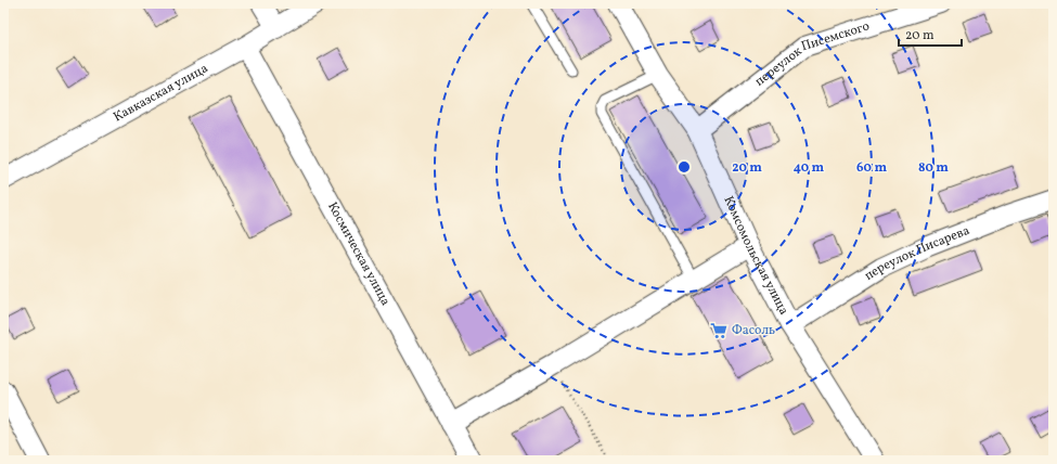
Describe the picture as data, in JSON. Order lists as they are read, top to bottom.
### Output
{
  "streets": {
    "street": [
      "переулок Писемского",
      "Кавказская улица",
      "Космическая улица",
      "переулок Писарева",
      "Комсомольская улица"
    ]
  },
  "crossings": [
    ["переулок Писемского", "Комсомольская улица"],
    ["Кавказская улица", "Космическая улица"],
    ["переулок Писарева", "Комсомольская улица"]
  ],
  "places": {
    "supermarket": ["Фасоль"]
  },
  "scale_bar": "20 m",
  "rings": [
    "20 m",
    "40 m",
    "60 m",
    "80 m"
  ]
}
